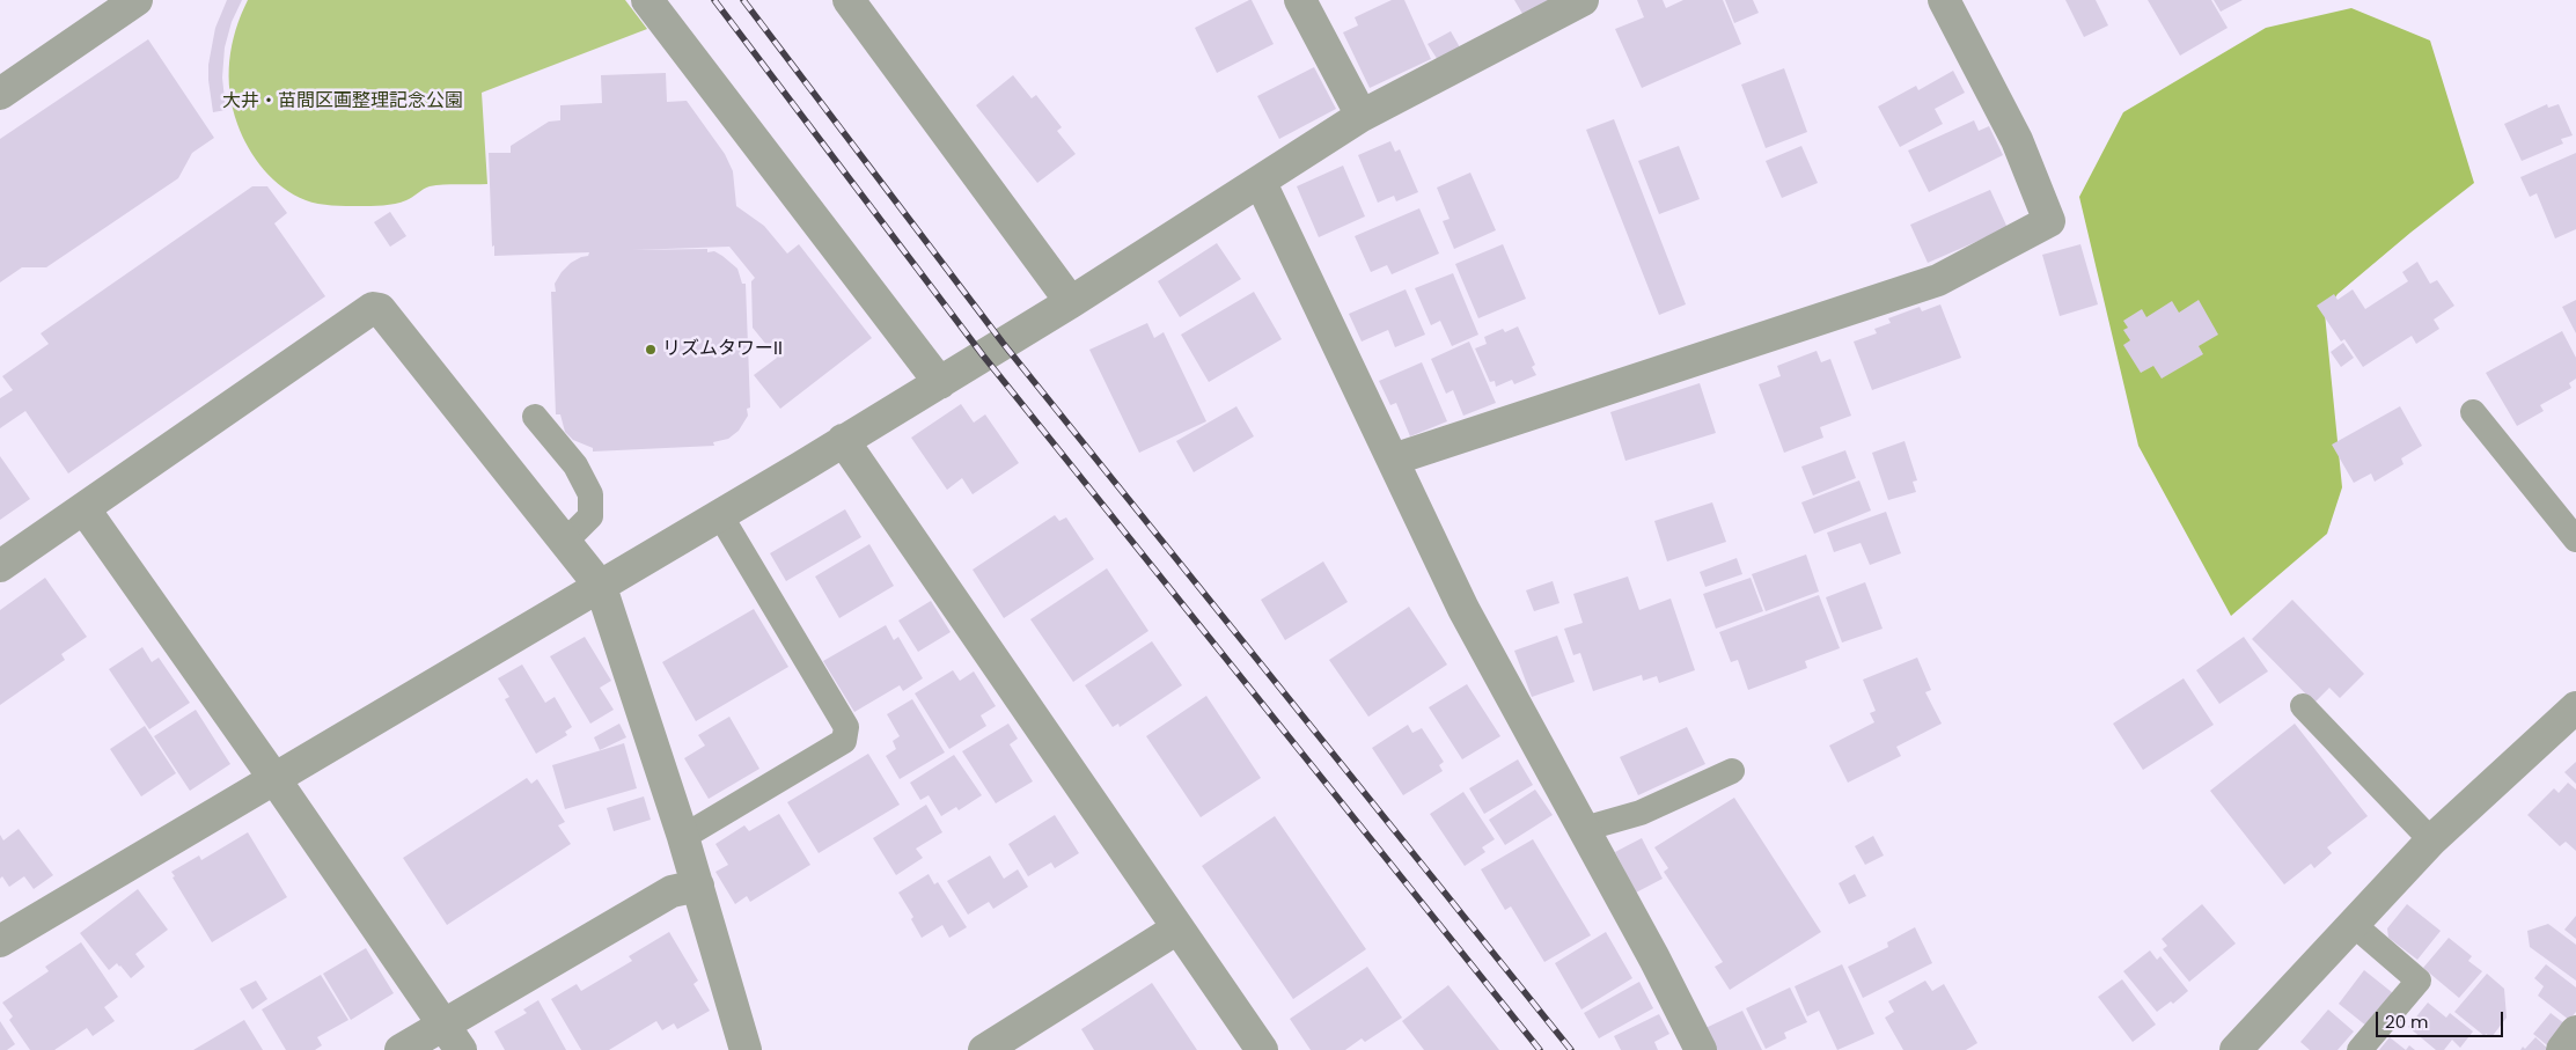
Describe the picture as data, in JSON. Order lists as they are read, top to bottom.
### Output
{
  "parks": ["大井・苗間区画整理記念公園"],
  "places": ["リズムタワーII"],
  "scale_bar": "20 m"
}
